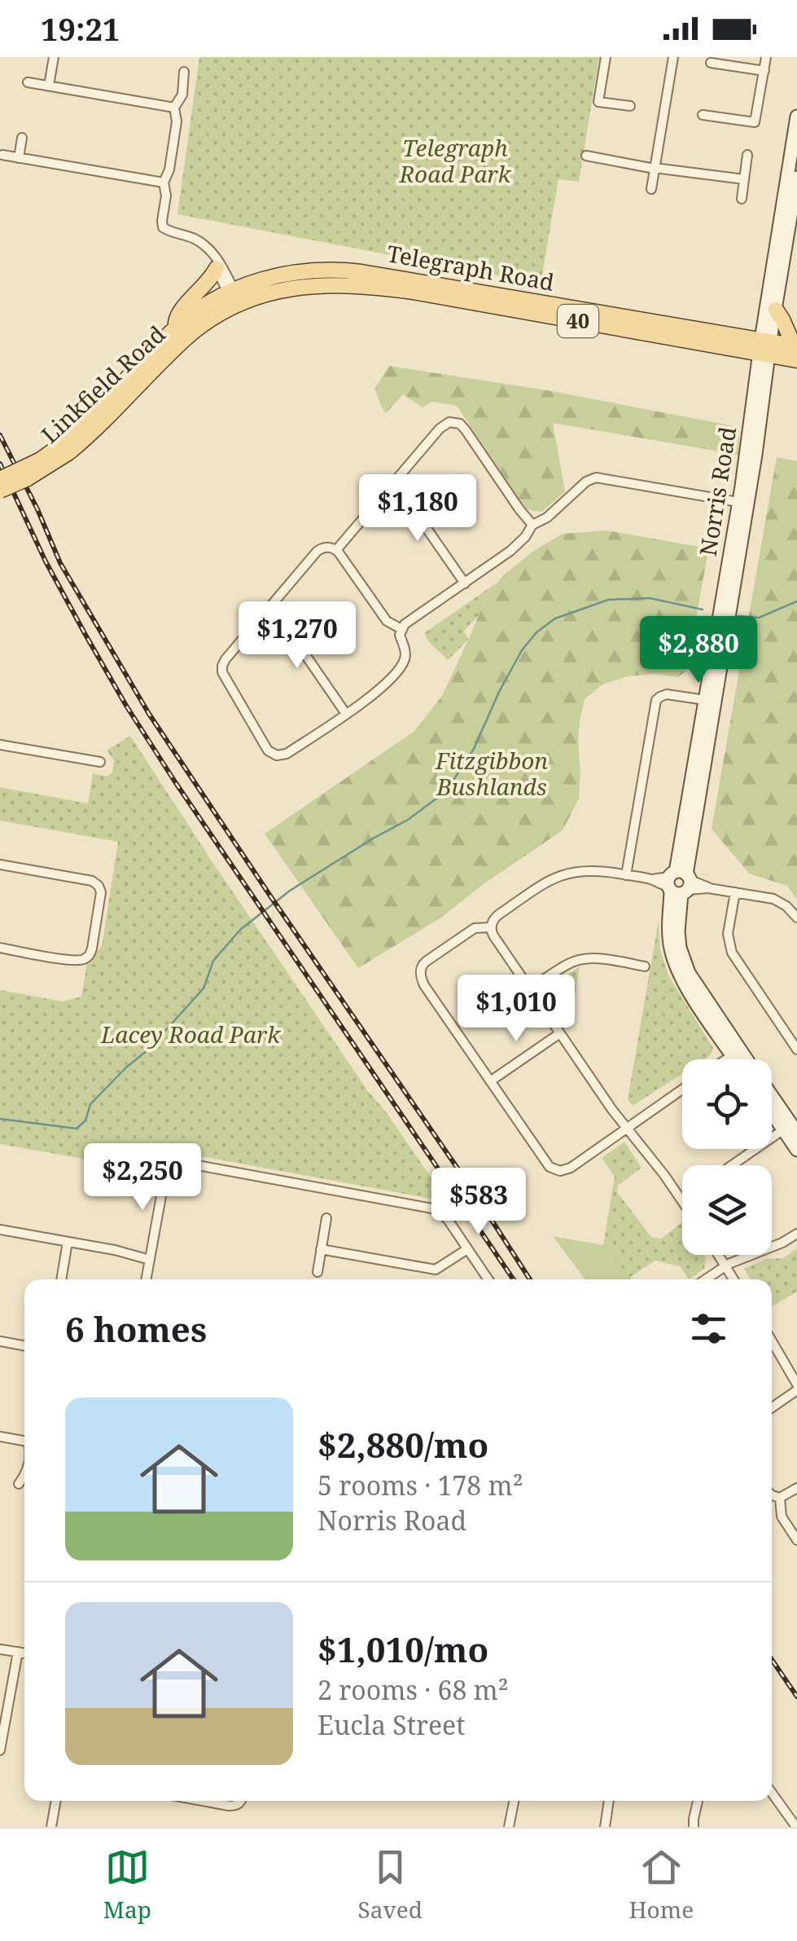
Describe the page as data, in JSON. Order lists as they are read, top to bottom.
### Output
{
  "streets": {
    "main road": [
      "Telegraph Road",
      "40",
      "Linkfield Road",
      "Norris Road"
    ]
  },
  "crossings": [
    ["Telegraph Road", "Linkfield Road"],
    ["Telegraph Road", "Norris Road"]
  ],
  "parks": ["Telegraph Road Park", "Fitzgibbon Bushlands", "Lacey Road Park"],
  "page": {
    "status": "19:21",
    "price": [
      "$1,180",
      "$1,270",
      "$2,880",
      "$1,010",
      "$2,250",
      "$583"
    ],
    "heading": "6 homes",
    "list": [
      {
        "name": "$2,880/mo",
        "note": "5 rooms · 178 m² · Norris Road"
      },
      {
        "name": "$1,010/mo",
        "note": "2 rooms · 68 m² · Eucla Street"
      }
    ],
    "tabs": ["Map", "Saved", "Home"]
  }
}
